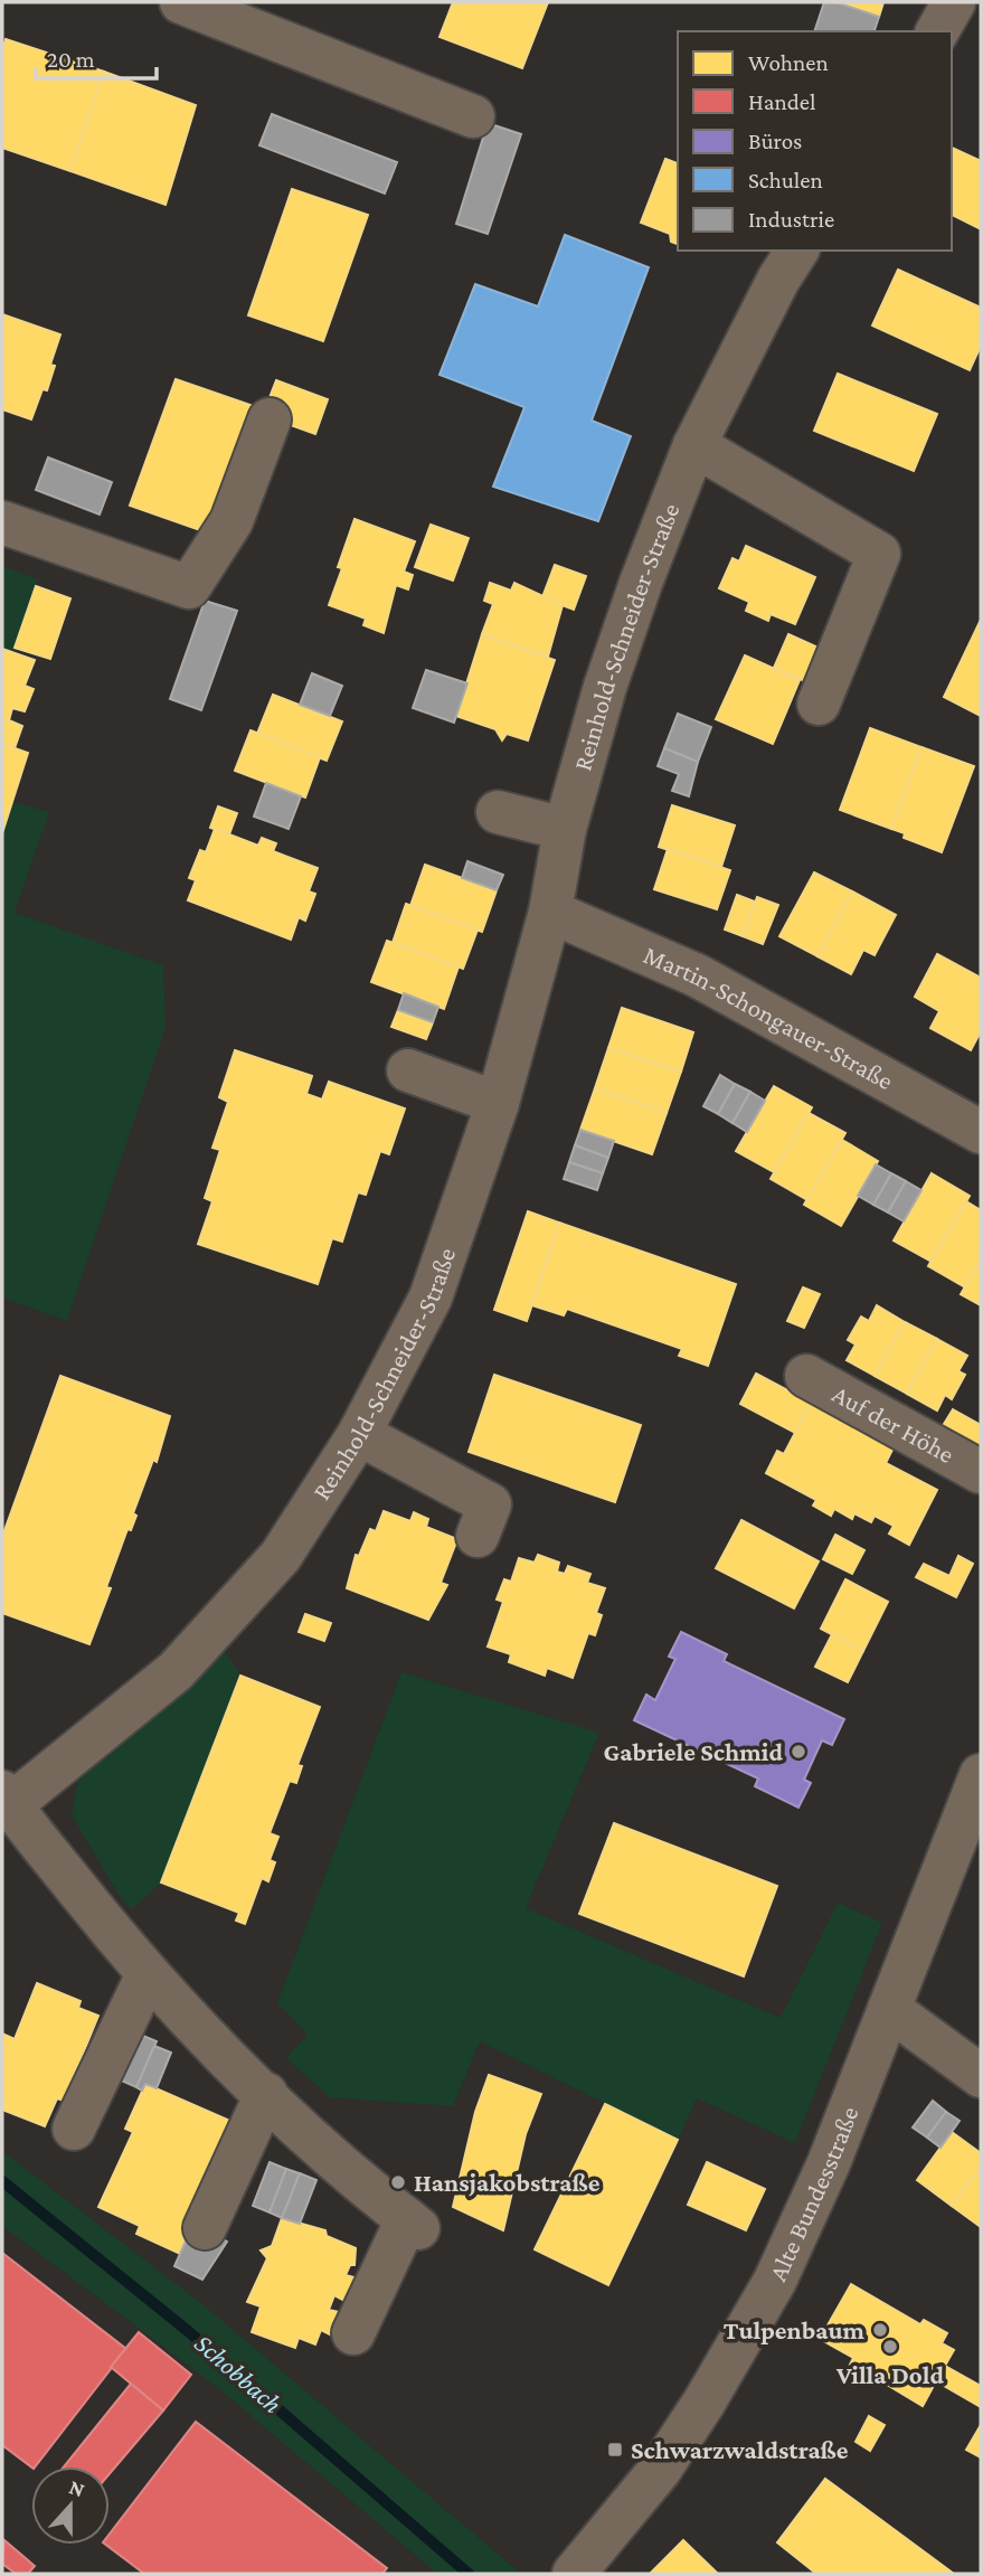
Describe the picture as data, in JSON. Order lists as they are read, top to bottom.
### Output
{
  "streets": {
    "street": [
      "Reinhold-Schneider-Straße",
      "Martin-Schongauer-Straße",
      "Auf der Höhe",
      "Alte Bundesstraße"
    ]
  },
  "crossings": [
    ["Reinhold-Schneider-Straße", "Martin-Schongauer-Straße"]
  ],
  "water": ["Schobbach"],
  "places": {
    "other": [
      "Gabriele Schmid",
      "Hansjakobstraße",
      "Tulpenbaum",
      "Villa Dold"
    ],
    "transit": ["Schwarzwaldstraße"]
  },
  "legend": [
    "Wohnen",
    "Handel",
    "Büros",
    "Schulen",
    "Industrie"
  ],
  "scale_bar": "20 m",
  "north": "top"
}
